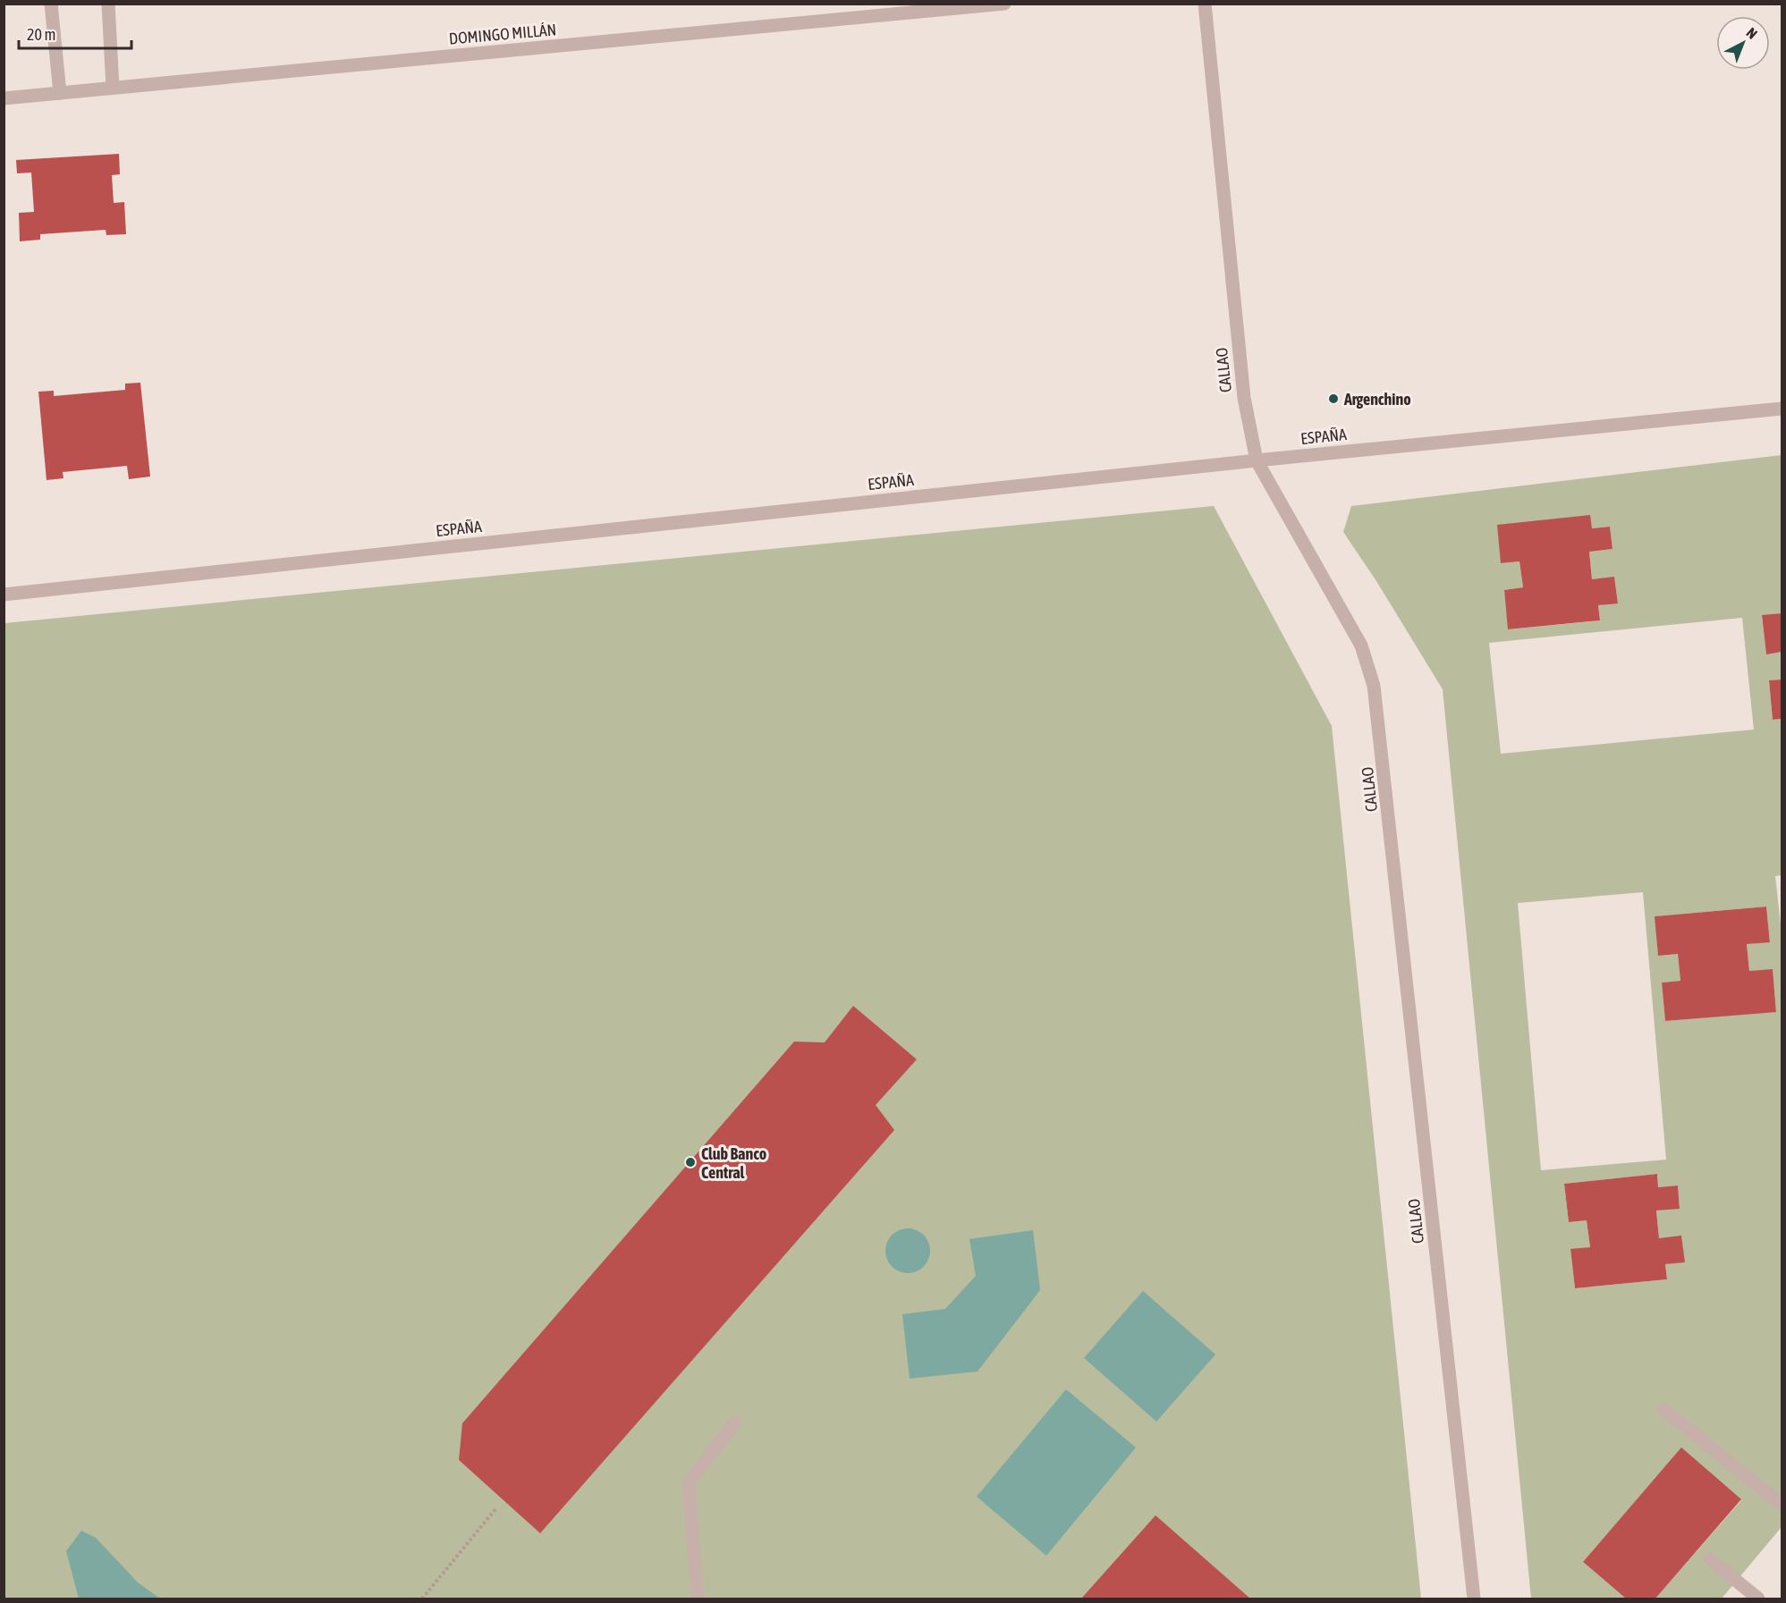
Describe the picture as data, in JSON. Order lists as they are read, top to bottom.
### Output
{
  "streets": {
    "street": ["DOMINGO MILLÁN", "CALLAO", "ESPAÑA"]
  },
  "crossings": [
    ["CALLAO", "ESPAÑA"]
  ],
  "places": ["Argenchino", "Club Banco Central"],
  "scale_bar": "20 m",
  "north": "top right"
}
